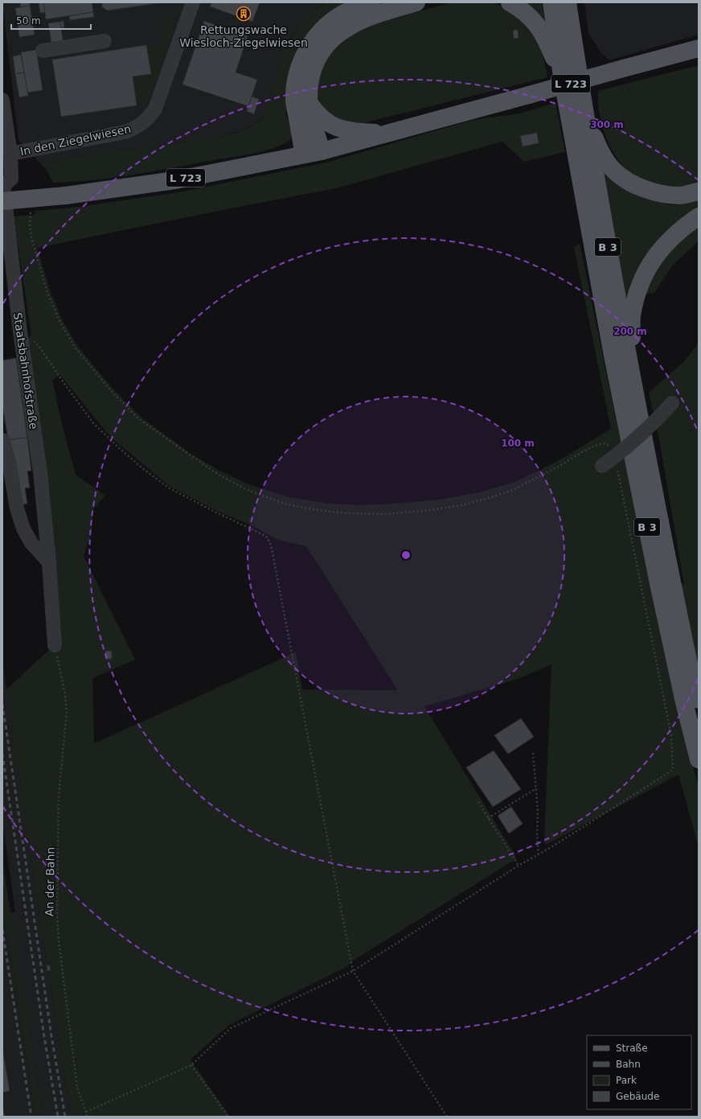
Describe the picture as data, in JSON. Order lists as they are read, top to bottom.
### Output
{
  "streets": {
    "main road": ["L 723", "B 3"],
    "street": ["In den Ziegelwiesen", "Staatsbahnhofstraße"],
    "path": ["An der Bahn"]
  },
  "crossings": [
    ["In den Ziegelwiesen", "Staatsbahnhofstraße"],
    ["Staatsbahnhofstraße", "An der Bahn"]
  ],
  "places": {
    "building": ["Rettungswache Wiesloch-Ziegelwiesen"]
  },
  "legend": [
    "Straße",
    "Bahn",
    "Park",
    "Gebäude"
  ],
  "scale_bar": "50 m",
  "rings": ["300 m", "200 m", "100 m"]
}
